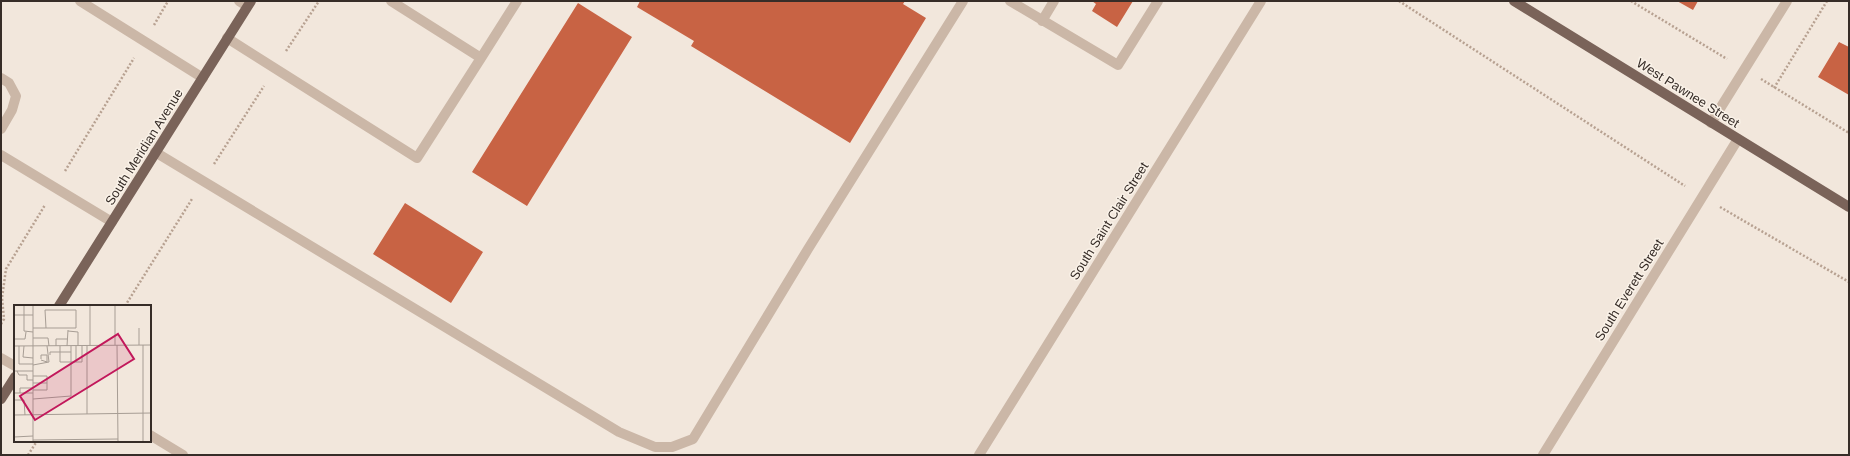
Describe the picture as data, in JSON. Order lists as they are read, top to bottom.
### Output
{
  "streets": {
    "main road": ["West Pawnee Street", "South Meridian Avenue"],
    "street": ["South Saint Clair Street", "South Everett Street"]
  },
  "crossings": [
    ["West Pawnee Street", "South Everett Street"]
  ]
}
